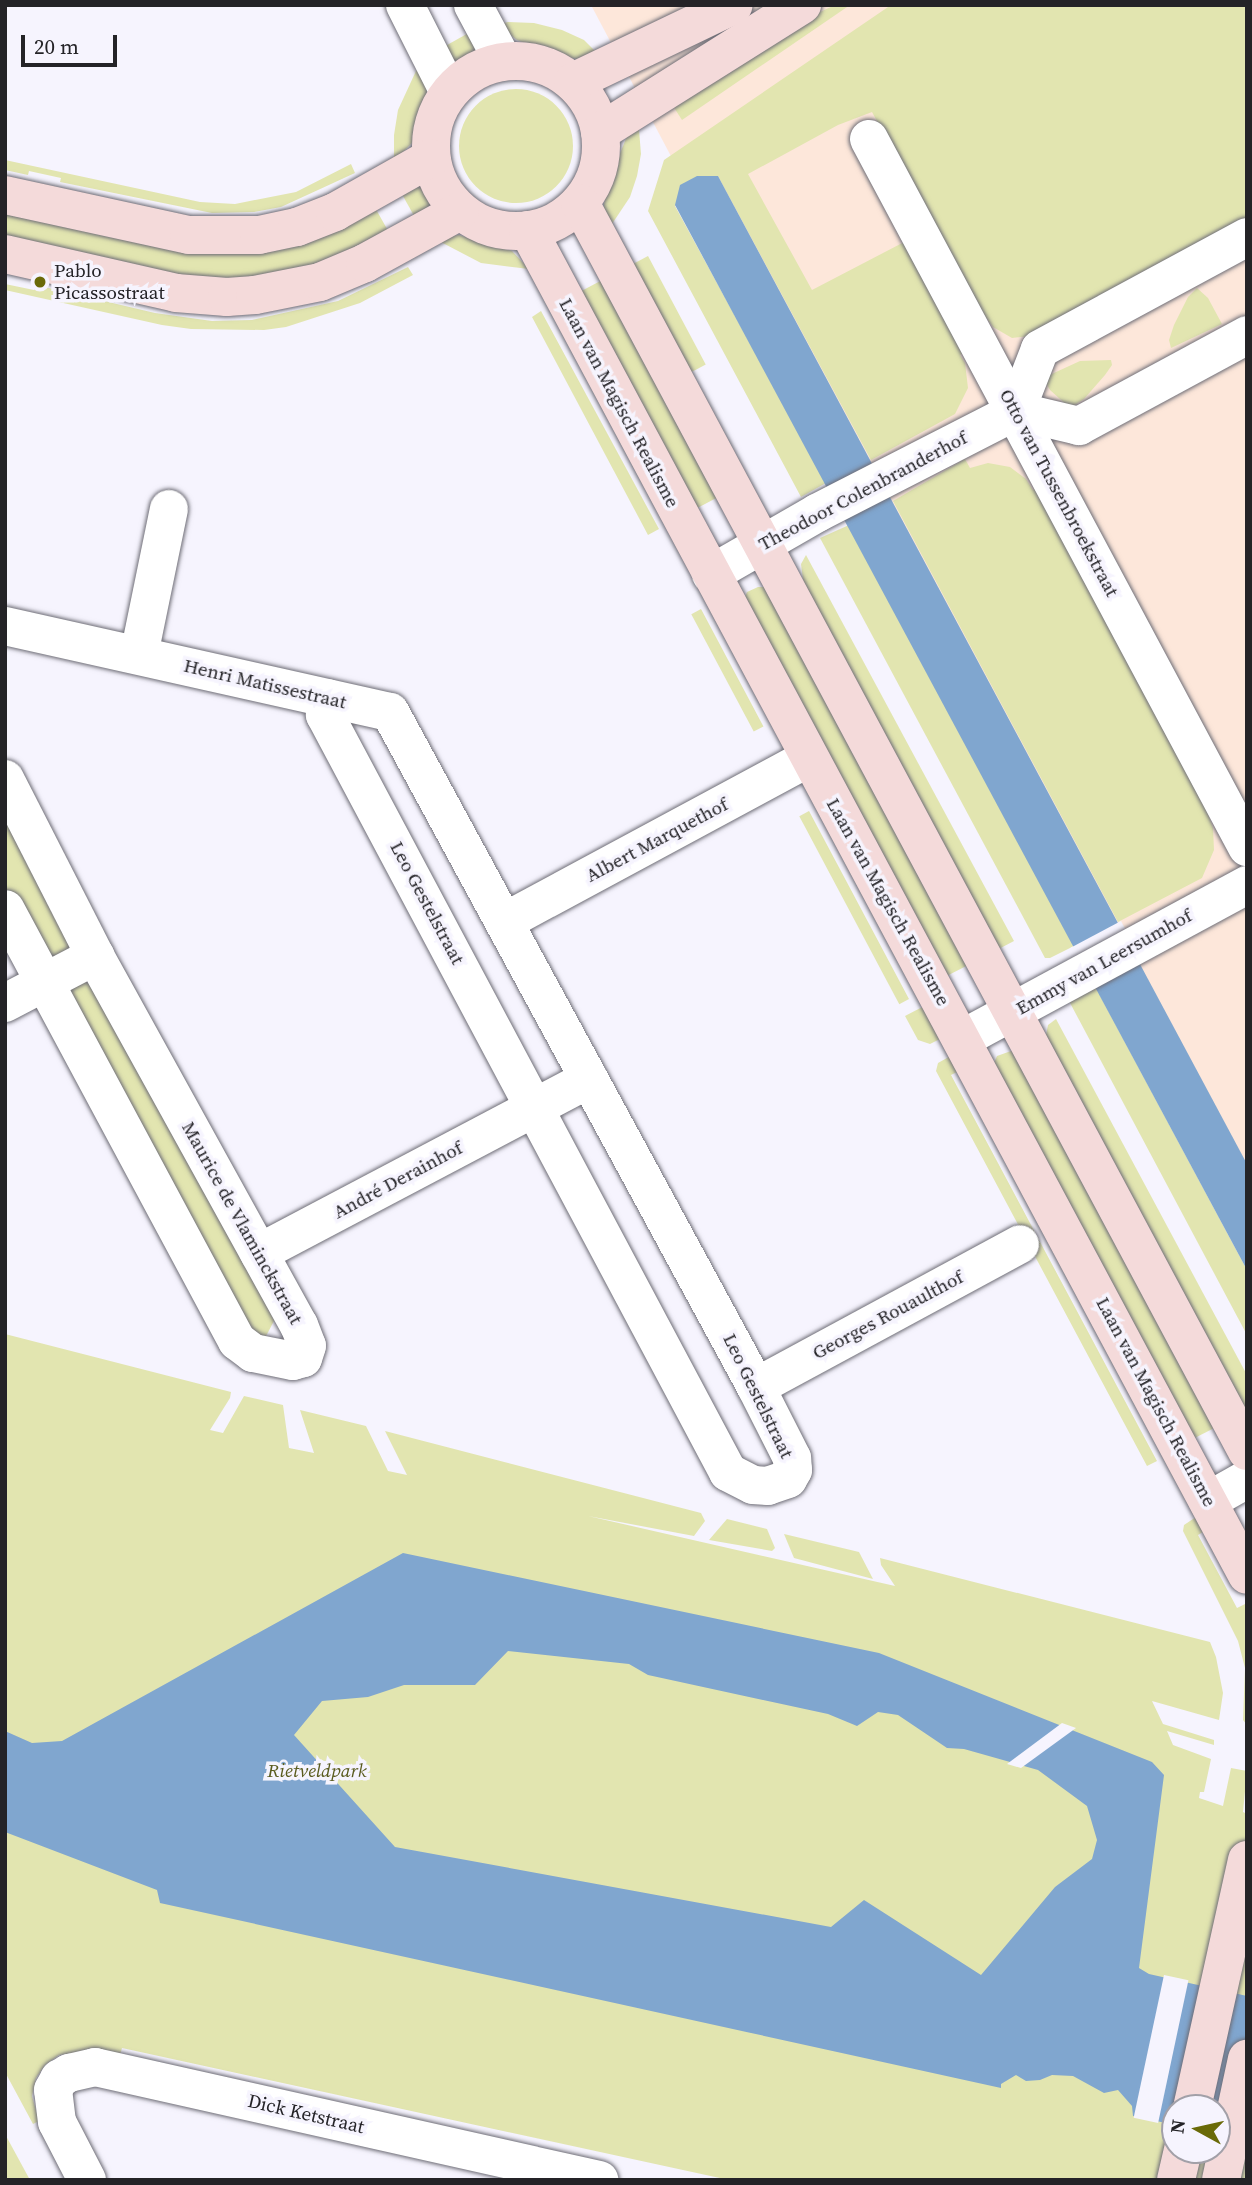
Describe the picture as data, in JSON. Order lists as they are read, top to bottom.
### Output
{
  "streets": {
    "main road": ["Laan van Magisch Realisme"],
    "street": [
      "Theodoor Colenbranderhof",
      "Otto van Tussenbroekstraat",
      "Henri Matissestraat",
      "Albert Marquethof",
      "Leo Gestelstraat",
      "Emmy van Leersumhof",
      "André Derainhof",
      "Maurice de Vlaminckstraat",
      "Georges Rouaulthof",
      "Dick Ketstraat"
    ]
  },
  "crossings": [
    ["Laan van Magisch Realisme", "Theodoor Colenbranderhof"],
    ["Laan van Magisch Realisme", "Albert Marquethof"],
    ["Laan van Magisch Realisme", "Emmy van Leersumhof"],
    ["Theodoor Colenbranderhof", "Otto van Tussenbroekstraat"],
    ["Henri Matissestraat", "Leo Gestelstraat"],
    ["Albert Marquethof", "Leo Gestelstraat"],
    ["Leo Gestelstraat", "André Derainhof"],
    ["Leo Gestelstraat", "Georges Rouaulthof"],
    ["André Derainhof", "Maurice de Vlaminckstraat"]
  ],
  "parks": ["Rietveldpark"],
  "places": ["Pablo Picassostraat"],
  "scale_bar": "20 m",
  "north": "left"
}
